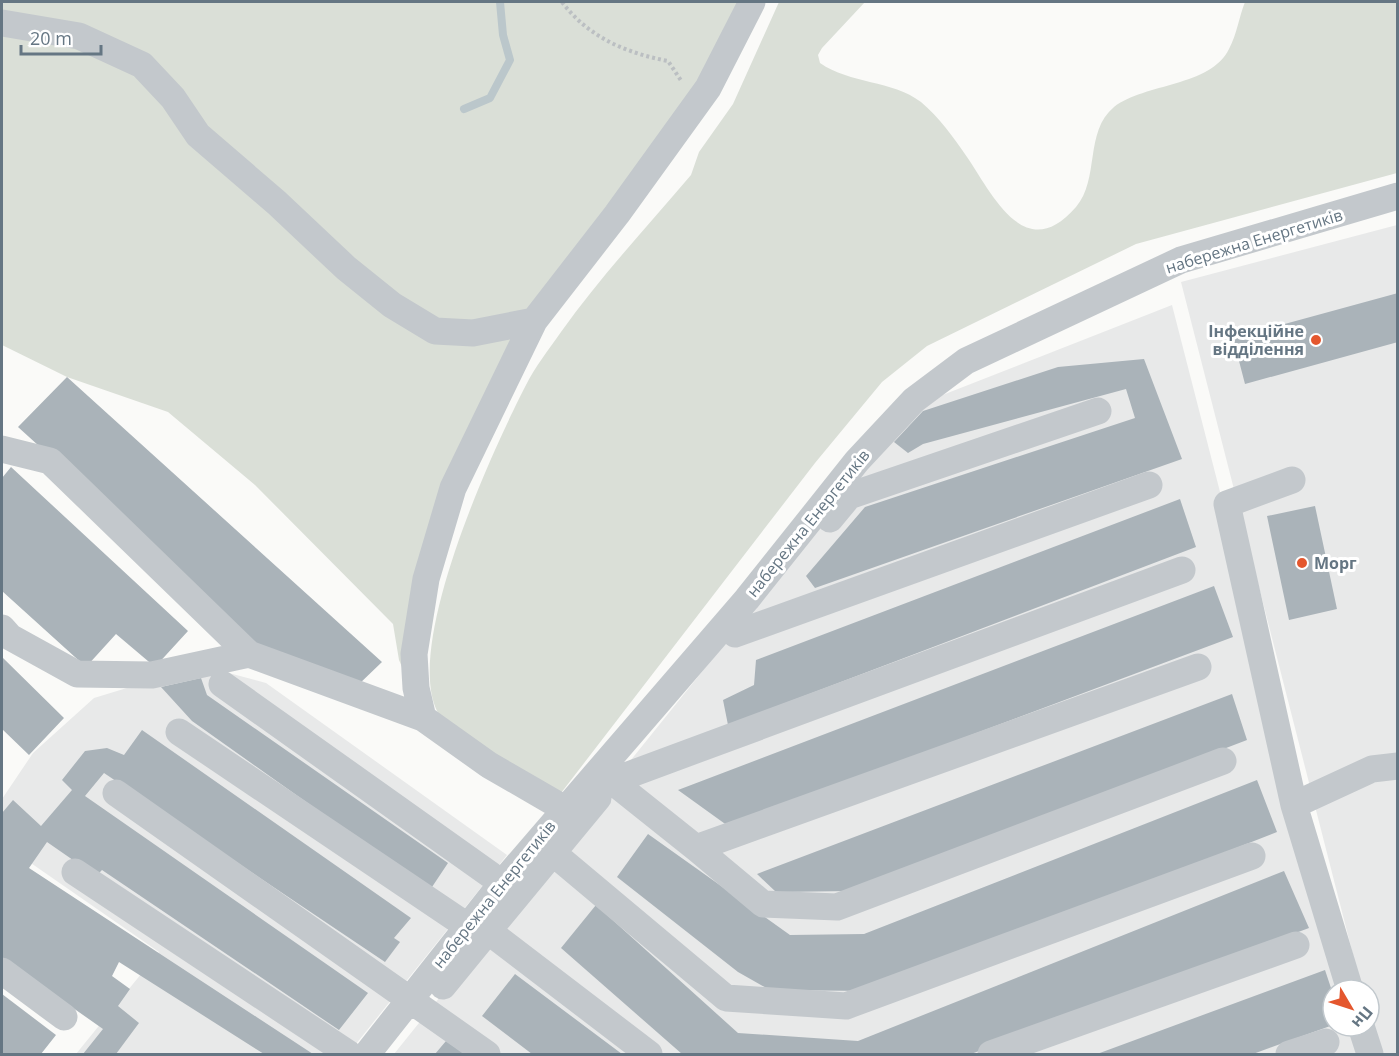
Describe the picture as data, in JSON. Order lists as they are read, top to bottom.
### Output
{
  "streets": {
    "street": ["набережна Енергетиків"]
  },
  "places": ["Інфекційне відділення", "Морг"],
  "scale_bar": "20 m",
  "north": "bottom right"
}
